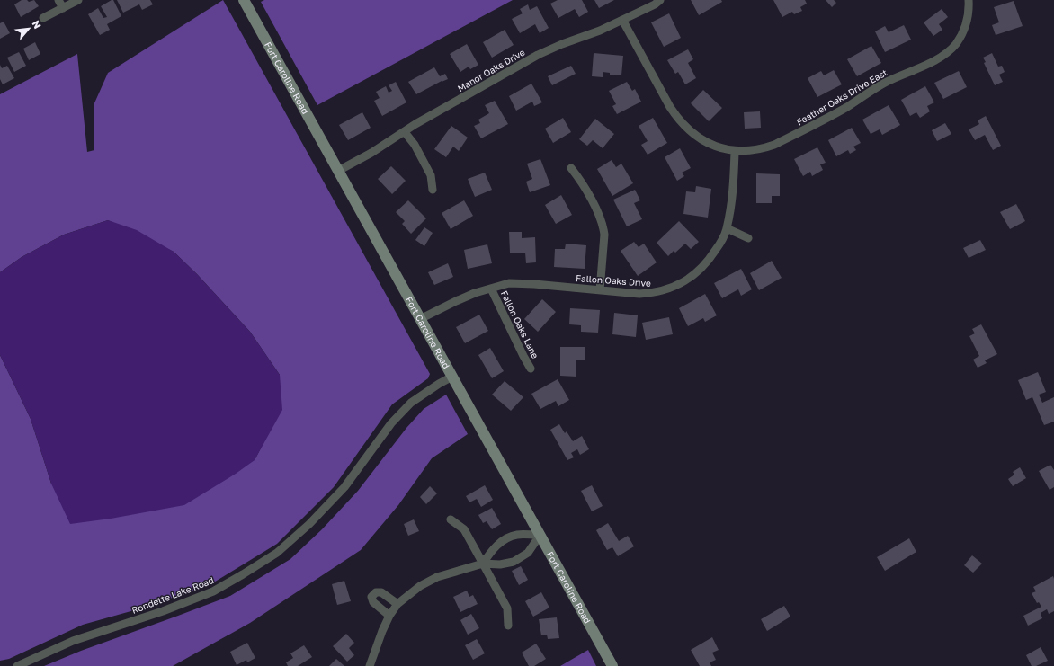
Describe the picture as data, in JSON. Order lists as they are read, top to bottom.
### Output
{
  "streets": {
    "street": [
      "Manor Oaks Drive",
      "Fort Caroline Road",
      "Feather Oaks Drive East",
      "Fallon Oaks Drive",
      "Fallon Oaks Lane",
      "Rondette Lake Road"
    ]
  },
  "crossings": [
    ["Manor Oaks Drive", "Fort Caroline Road"],
    ["Manor Oaks Drive", "Feather Oaks Drive East"],
    ["Fort Caroline Road", "Fallon Oaks Drive"],
    ["Fort Caroline Road", "Rondette Lake Road"],
    ["Feather Oaks Drive East", "Fallon Oaks Drive"],
    ["Fallon Oaks Drive", "Fallon Oaks Lane"]
  ],
  "north": "top right"
}
